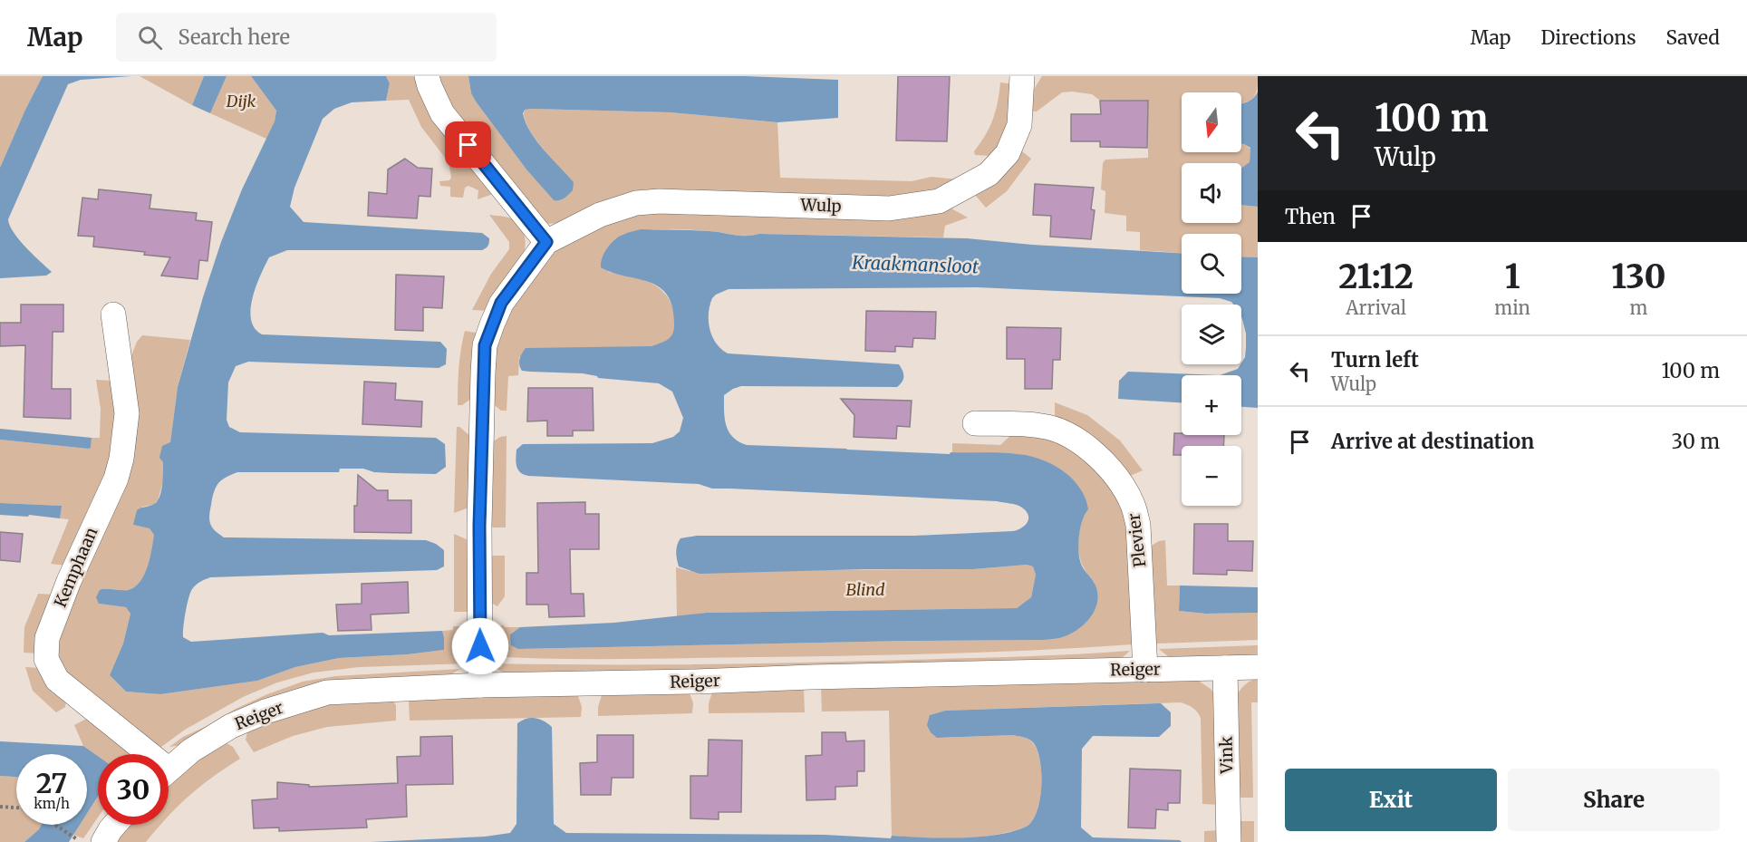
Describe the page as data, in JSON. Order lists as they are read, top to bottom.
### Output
{
  "streets": {
    "street": [
      "Wulp",
      "Plevier",
      "Kemphaan",
      "Reiger",
      "Vink"
    ]
  },
  "crossings": [
    ["Wulp", "Reiger"],
    ["Plevier", "Reiger"],
    ["Reiger", "Vink"]
  ],
  "water": ["Kraakmansloot"],
  "parks": ["Dijk", "Blind"],
  "north": "bottom",
  "page": {
    "header": "Map",
    "search": "Search here",
    "nav": ["Map", "Directions", "Saved"],
    "turn": ["100 m", "Wulp"],
    "map_buttons": ["+", "−"],
    "then": "Then",
    "eta": [
      "21:12",
      "Arrival",
      "1",
      "min",
      "130",
      "m"
    ],
    "list": [
      {
        "name": "Turn left",
        "note": "Wulp",
        "value": "100 m"
      },
      {
        "name": "Arrive at destination",
        "value": "30 m"
      }
    ],
    "speed": "27 km/h",
    "limit": "30",
    "buttons": ["Exit", "Share"]
  }
}
